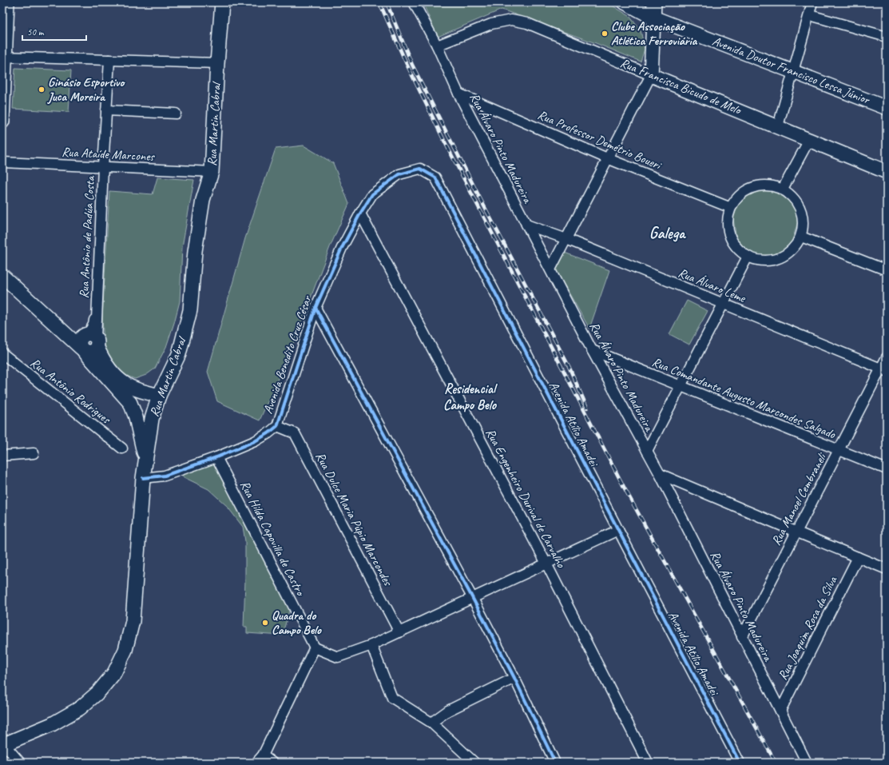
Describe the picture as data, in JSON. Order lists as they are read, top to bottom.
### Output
{
  "streets": {
    "main road": ["Avenida Doutor Francisco Lessa Júnior", "Rua Francisca Bicudo de Melo", "Rua Martin Cabral"],
    "street": [
      "Rua Professor Demétrio Boueri",
      "Rua Álvaro Pinto Madureira",
      "Rua Ataíde Marcones",
      "Rua Antônio de Padúa Costa",
      "Rua Álvaro Leme",
      "Avenida Benedito Cruz César",
      "Rua Antônio Rodrigues",
      "Rua Comandante Augusto Marcondes Salgado",
      "Avenida Atílio Amadei",
      "Rua Engenheiro Durival de Carvalho",
      "Rua Manoel Cembraneli",
      "Rua Dulce Maria Púpio Marcondes",
      "Rua Hilda Capovilla de Castro",
      "Rua Joaquim Rosa da Silva"
    ]
  },
  "crossings": [
    ["Rua Francisca Bicudo de Melo", "Rua Álvaro Pinto Madureira"],
    ["Rua Martin Cabral", "Rua Ataíde Marcones"],
    ["Rua Martin Cabral", "Avenida Benedito Cruz César"],
    ["Rua Professor Demétrio Boueri", "Rua Álvaro Pinto Madureira"],
    ["Rua Álvaro Pinto Madureira", "Rua Álvaro Leme"],
    ["Rua Álvaro Pinto Madureira", "Rua Comandante Augusto Marcondes Salgado"],
    ["Rua Álvaro Pinto Madureira", "Rua Manoel Cembraneli"],
    ["Rua Álvaro Pinto Madureira", "Rua Joaquim Rosa da Silva"],
    ["Rua Ataíde Marcones", "Rua Antônio de Padúa Costa"],
    ["Rua Álvaro Leme", "Rua Manoel Cembraneli"],
    ["Avenida Benedito Cruz César", "Avenida Atílio Amadei"],
    ["Avenida Benedito Cruz César", "Rua Engenheiro Durival de Carvalho"],
    ["Avenida Benedito Cruz César", "Rua Dulce Maria Púpio Marcondes"],
    ["Avenida Benedito Cruz César", "Rua Hilda Capovilla de Castro"],
    ["Rua Comandante Augusto Marcondes Salgado", "Rua Manoel Cembraneli"],
    ["Avenida Atílio Amadei", "Rua Engenheiro Durival de Carvalho"]
  ],
  "districts": ["Galega", "Residencial Campo Belo"],
  "places": ["Clube Associação Atlética Ferroviária", "Ginásio Esportivo Juca Moreira", "Quadra do Campo Belo"],
  "scale_bar": "50 m"
}
